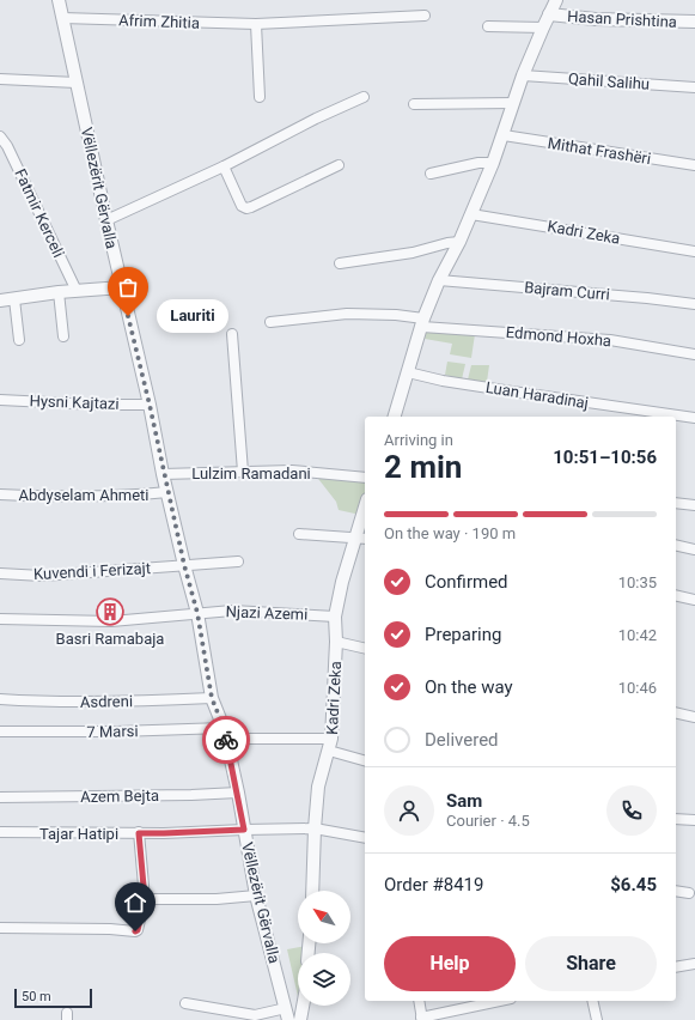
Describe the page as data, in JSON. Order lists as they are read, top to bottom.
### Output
{
  "streets": {
    "street": [
      "Hasan Prishtina",
      "Afrim Zhitia",
      "Qahil Salihu",
      "Mithat Frashëri",
      "Vëllezërit Gërvalla",
      "Fatmir Kerceli",
      "Kadri Zeka",
      "Bajram Curri",
      "Edmond Hoxha",
      "Luan Haradinaj",
      "Hysni Kajtazi",
      "Lulzim Ramadani",
      "Abdyselam Ahmeti",
      "Kuvendi i Ferizajt",
      "Njazi Azemi",
      "Asdreni",
      "7 Marsi",
      "Azem Bejta",
      "Tajar Hatipi"
    ]
  },
  "crossings": [
    ["Afrim Zhitia", "Vëllezërit Gërvalla"],
    ["Vëllezërit Gërvalla", "Hysni Kajtazi"],
    ["Vëllezërit Gërvalla", "Lulzim Ramadani"],
    ["Vëllezërit Gërvalla", "Abdyselam Ahmeti"],
    ["Vëllezërit Gërvalla", "Kuvendi i Ferizajt"],
    ["Vëllezërit Gërvalla", "Njazi Azemi"],
    ["Vëllezërit Gërvalla", "Asdreni"],
    ["Vëllezërit Gërvalla", "7 Marsi"],
    ["Vëllezërit Gërvalla", "Azem Bejta"],
    ["Vëllezërit Gërvalla", "Tajar Hatipi"],
    ["Kadri Zeka", "Njazi Azemi"],
    ["Kadri Zeka", "7 Marsi"],
    ["Kadri Zeka", "Tajar Hatipi"]
  ],
  "places": {
    "other": ["Lauriti"],
    "building": ["Basri Ramabaja"]
  },
  "scale_bar": "50 m",
  "north": "top left",
  "page": {
    "bubble": "Lauriti",
    "heading": ["2 min", "Arriving in", "10:51–10:56"],
    "panel": [
      "Sam",
      "Courier · 4.5",
      "Order #8419",
      "$6.45"
    ],
    "bar": "On the way · 190 m",
    "list": [
      ["Confirmed", "10:35"],
      ["Preparing", "10:42"],
      ["On the way", "10:46"],
      "Delivered"
    ],
    "buttons": ["Help", "Share"],
    "scale": "50 m"
  }
}
